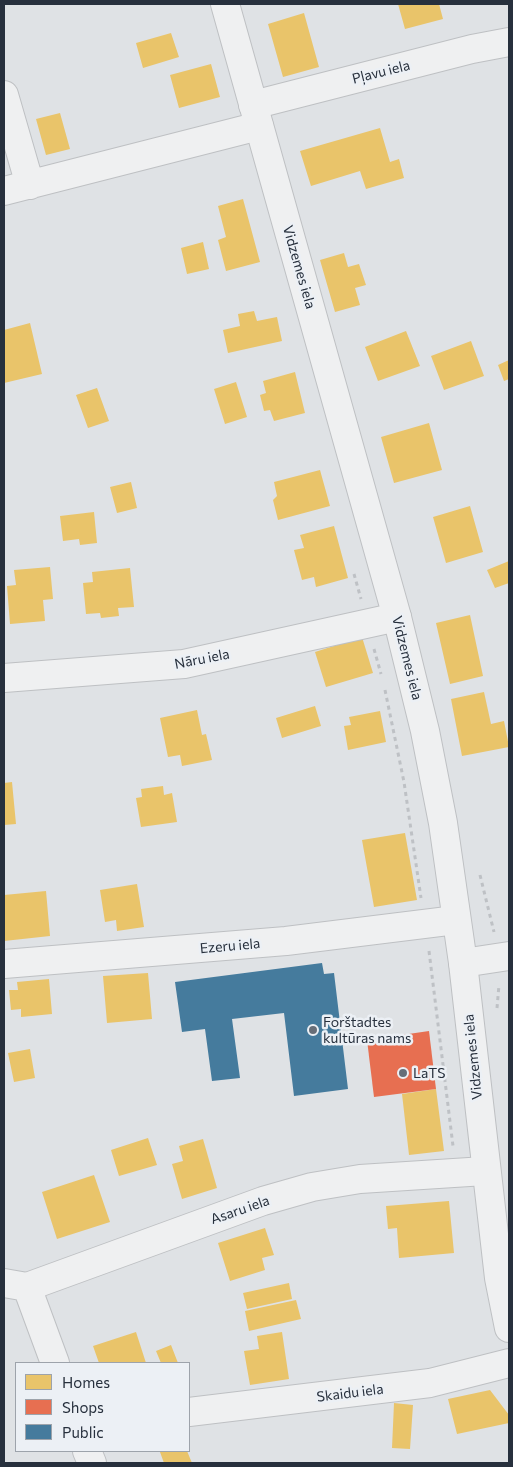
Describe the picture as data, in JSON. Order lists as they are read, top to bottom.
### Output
{
  "streets": {
    "street": [
      "Pļavu iela",
      "Vidzemes iela",
      "Nāru iela",
      "Ezeru iela",
      "Asaru iela",
      "Skaidu iela"
    ]
  },
  "crossings": [
    ["Pļavu iela", "Vidzemes iela"],
    ["Vidzemes iela", "Nāru iela"],
    ["Vidzemes iela", "Ezeru iela"],
    ["Vidzemes iela", "Asaru iela"]
  ],
  "places": ["Forštadtes kultūras nams", "LaTS"],
  "legend": ["Homes", "Shops", "Public"]
}
